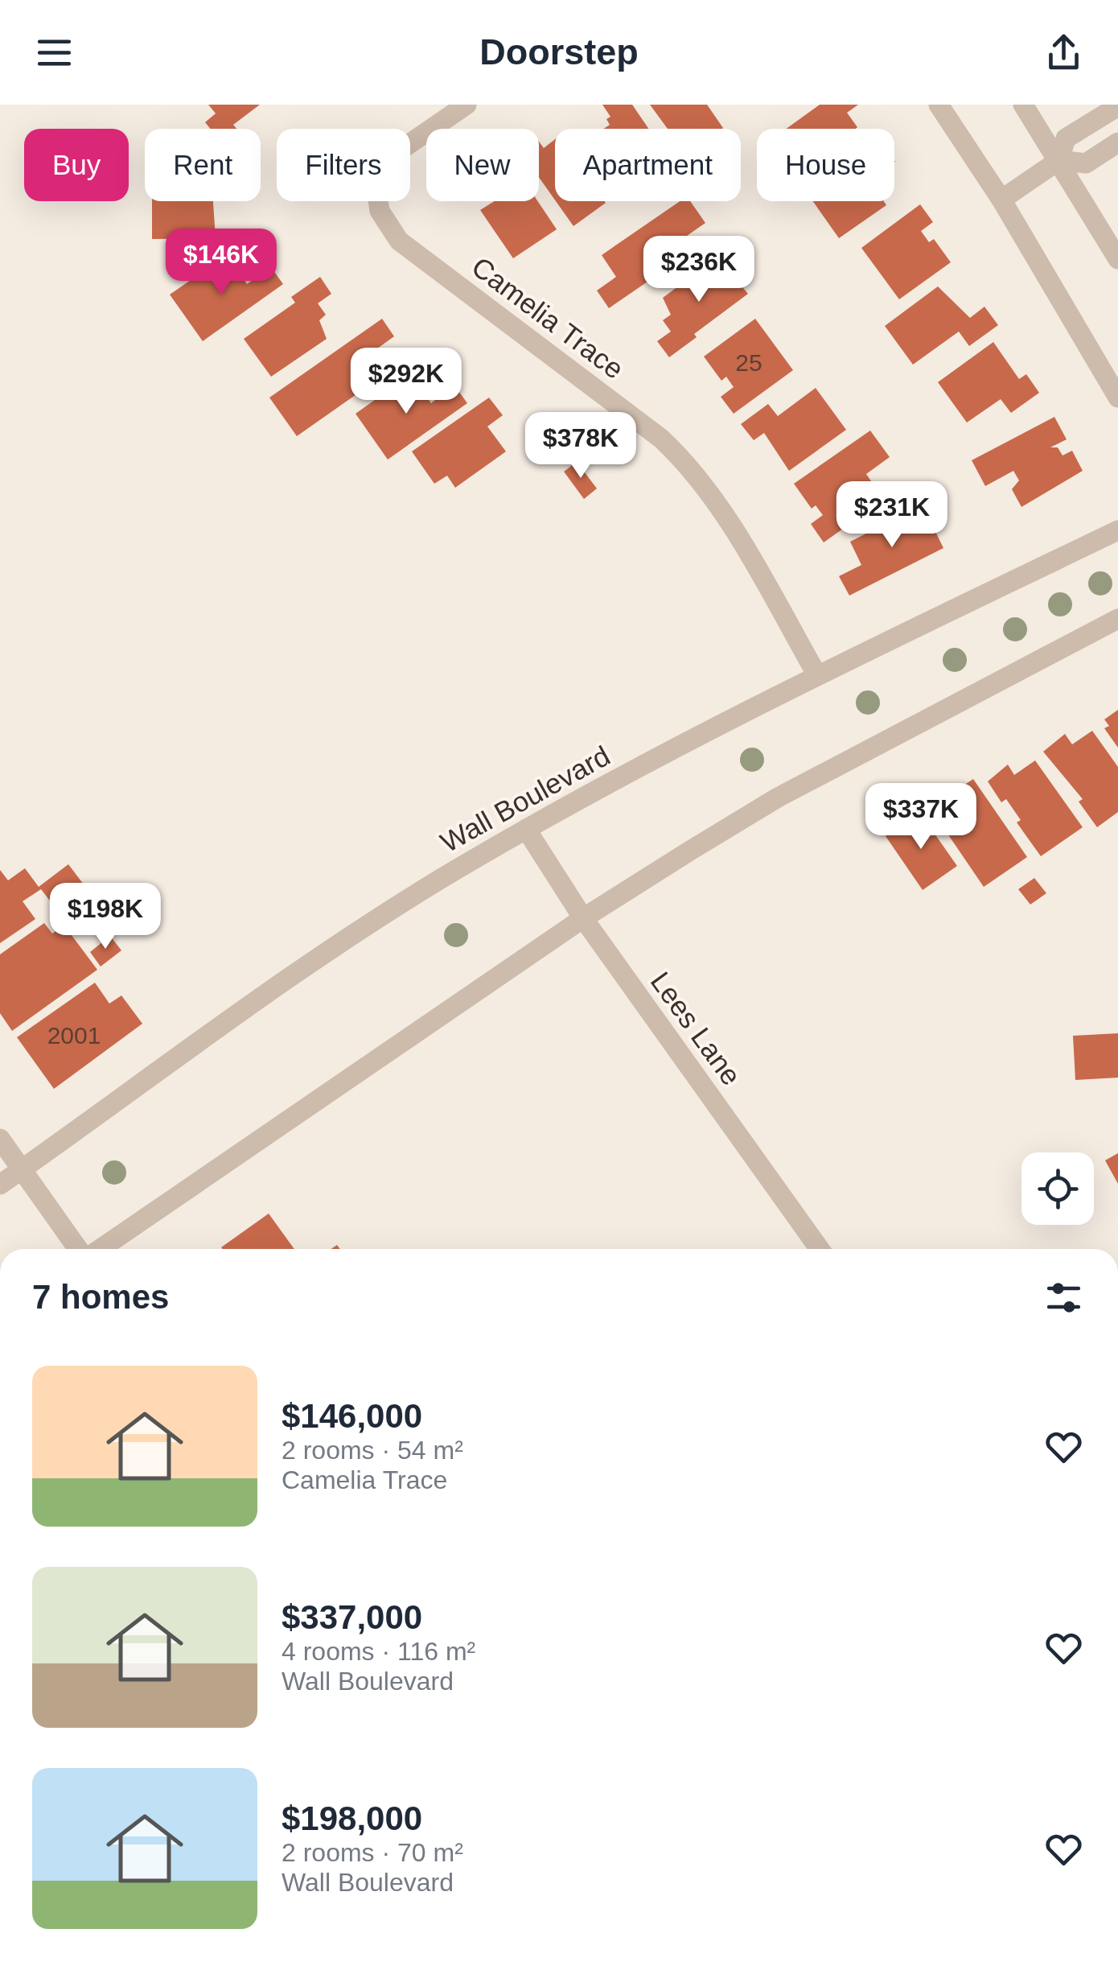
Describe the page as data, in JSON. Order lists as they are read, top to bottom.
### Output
{
  "streets": {
    "street": ["Camelia Trace", "Wall Boulevard", "Lees Lane"]
  },
  "crossings": [
    ["Camelia Trace", "Wall Boulevard"],
    ["Wall Boulevard", "Lees Lane"]
  ],
  "house_numbers": ["25", "2001"],
  "page": {
    "header": "Doorstep",
    "chip": [
      "Buy",
      "Rent",
      "Filters",
      "New",
      "Apartment",
      "House"
    ],
    "price": [
      "$146K",
      "$236K",
      "$292K",
      "$378K",
      "$231K",
      "$337K",
      "$198K"
    ],
    "heading": "7 homes",
    "list": [
      {
        "name": "$146,000",
        "note": "2 rooms · 54 m² · Camelia Trace"
      },
      {
        "name": "$337,000",
        "note": "4 rooms · 116 m² · Wall Boulevard"
      },
      {
        "name": "$198,000",
        "note": "2 rooms · 70 m² · Wall Boulevard"
      }
    ]
  }
}
